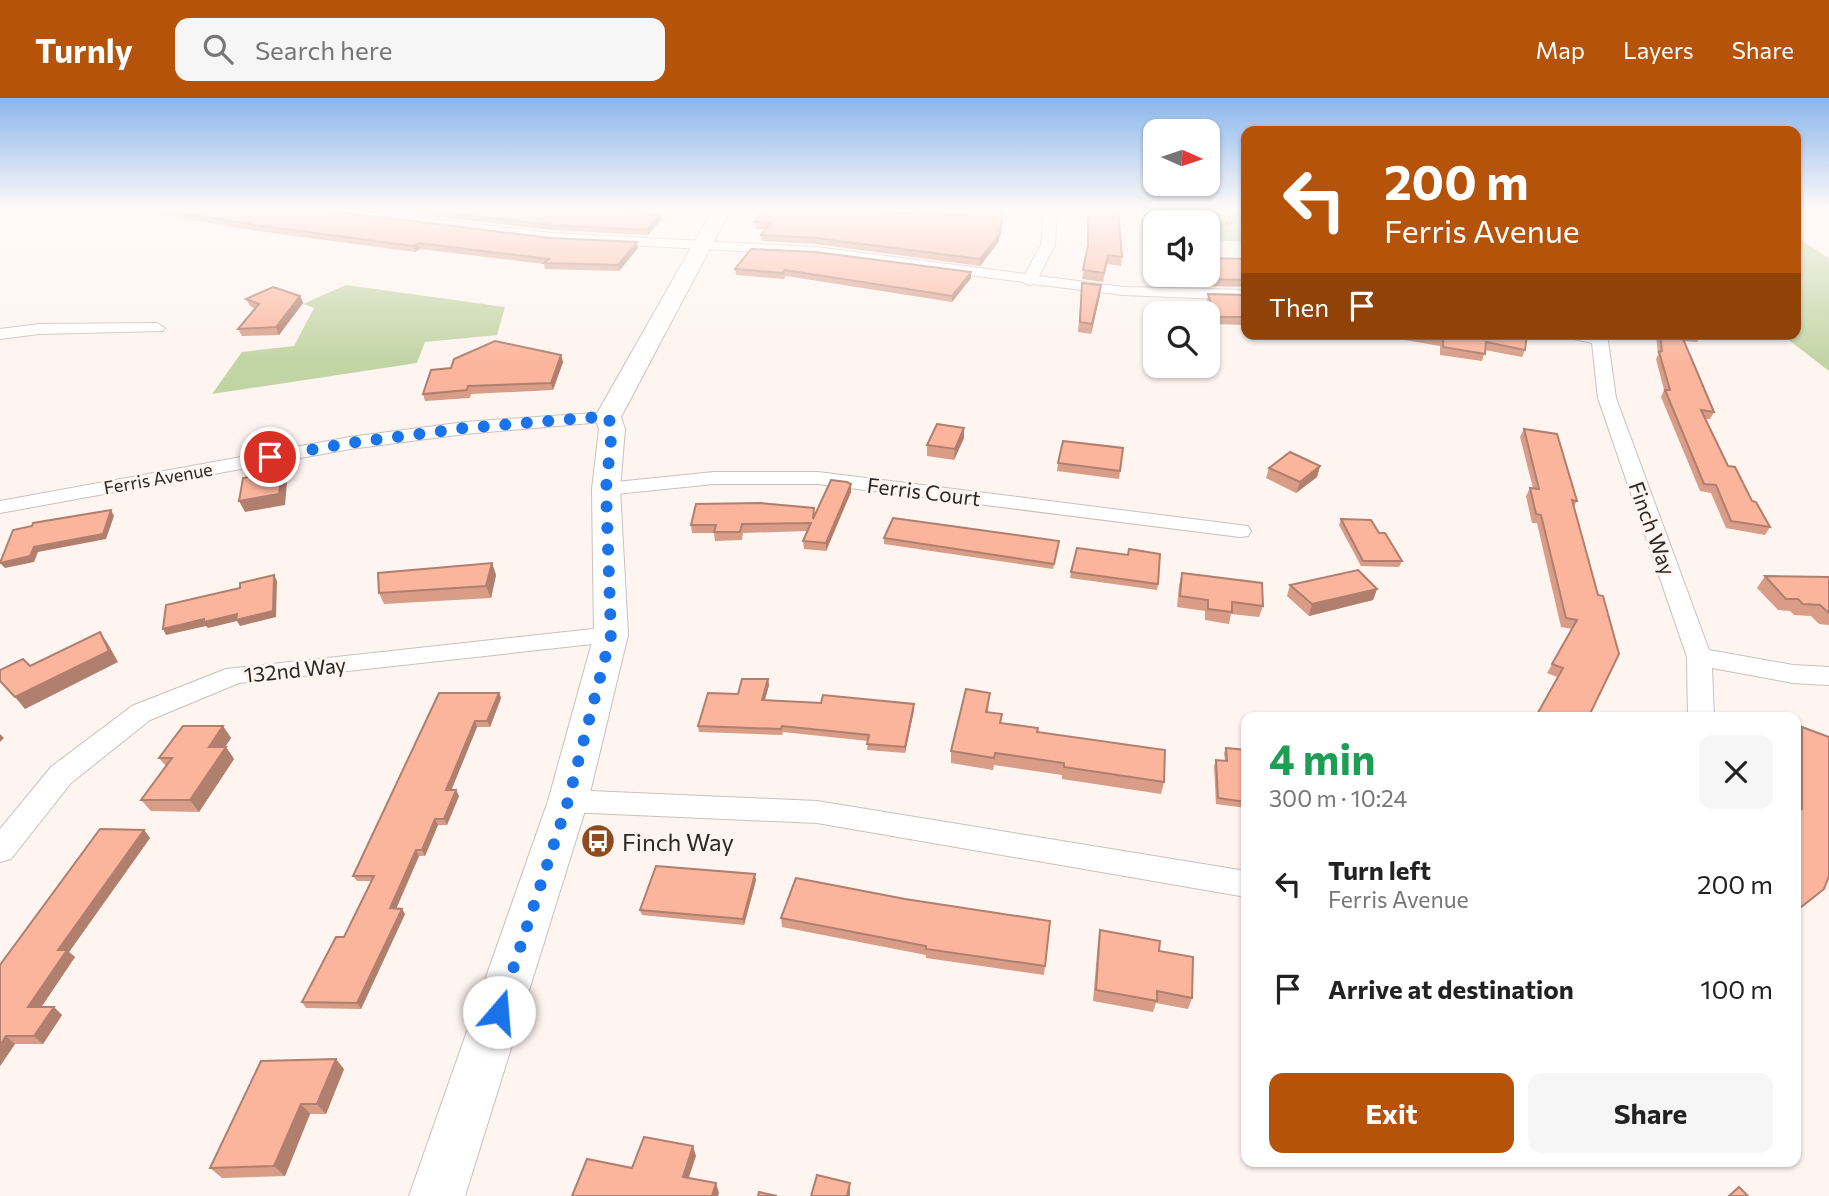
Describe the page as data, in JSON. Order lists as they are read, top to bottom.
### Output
{
  "streets": {
    "street": [
      "Ferris Avenue",
      "Ferris Court",
      "Finch Way",
      "132nd Way"
    ]
  },
  "places": {
    "bus stop": ["Finch Way"]
  },
  "north": "right",
  "page": {
    "header": "Turnly",
    "search": "Search here",
    "nav": ["Map", "Layers", "Share"],
    "turn": ["200 m", "Ferris Avenue"],
    "then": "Then",
    "heading": ["4 min", "300 m · 10:24"],
    "list": [
      {
        "name": "Turn left",
        "note": "Ferris Avenue",
        "value": "200 m"
      },
      {
        "name": "Arrive at destination",
        "value": "100 m"
      }
    ],
    "buttons": ["Exit", "Share"]
  }
}
